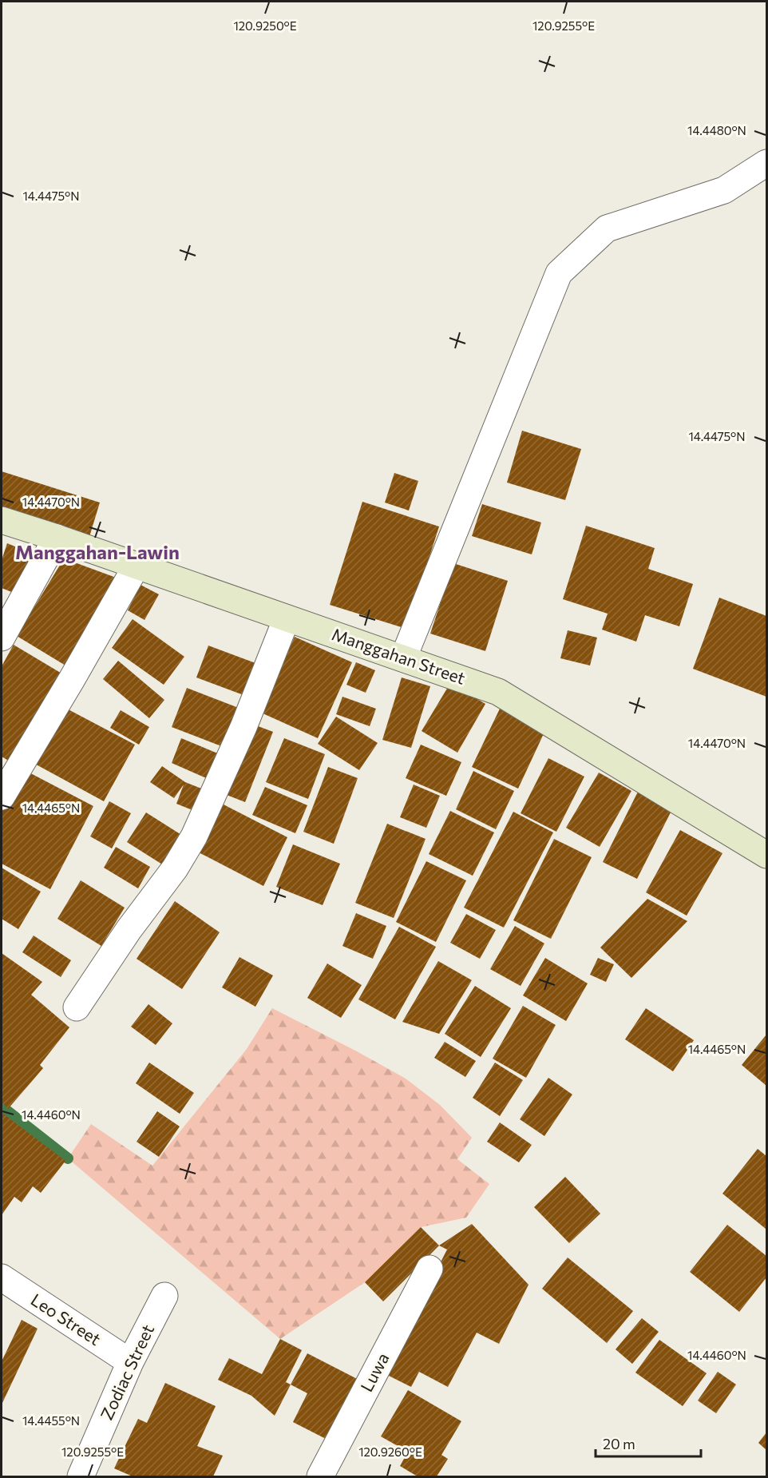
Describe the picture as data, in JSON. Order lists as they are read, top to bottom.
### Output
{
  "streets": {
    "street": [
      "Manggahan Street",
      "Leo Street",
      "Zodiac Street",
      "Luwa"
    ]
  },
  "crossings": [
    ["Leo Street", "Zodiac Street"]
  ],
  "districts": ["Manggahan-Lawin"],
  "scale_bar": "20 m",
  "coordinates": [
    "120.9250°E",
    "120.9255°E",
    "14.4480°N",
    "14.4475°N",
    "14.4470°N",
    "14.4465°N",
    "14.4460°N",
    "14.4455°N",
    "120.9260°E"
  ]
}
